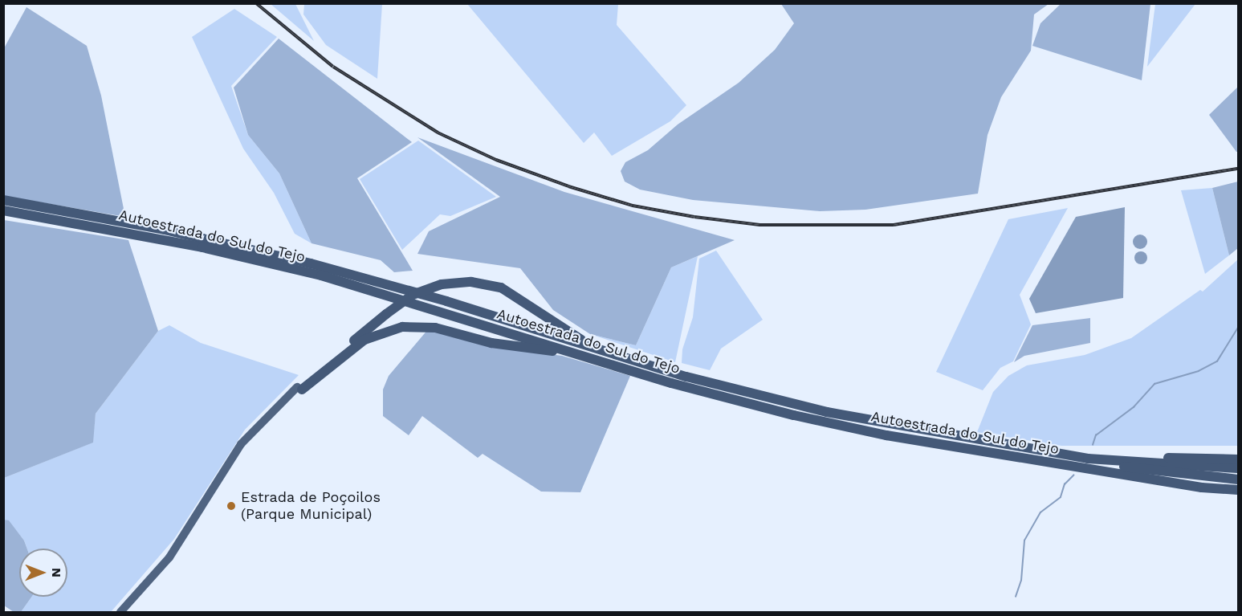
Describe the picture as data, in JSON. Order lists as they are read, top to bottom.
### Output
{
  "streets": {
    "highway": ["Autoestrada do Sul do Tejo"]
  },
  "places": ["Estrada de Poçoilos (Parque Municipal)"],
  "north": "right"
}
